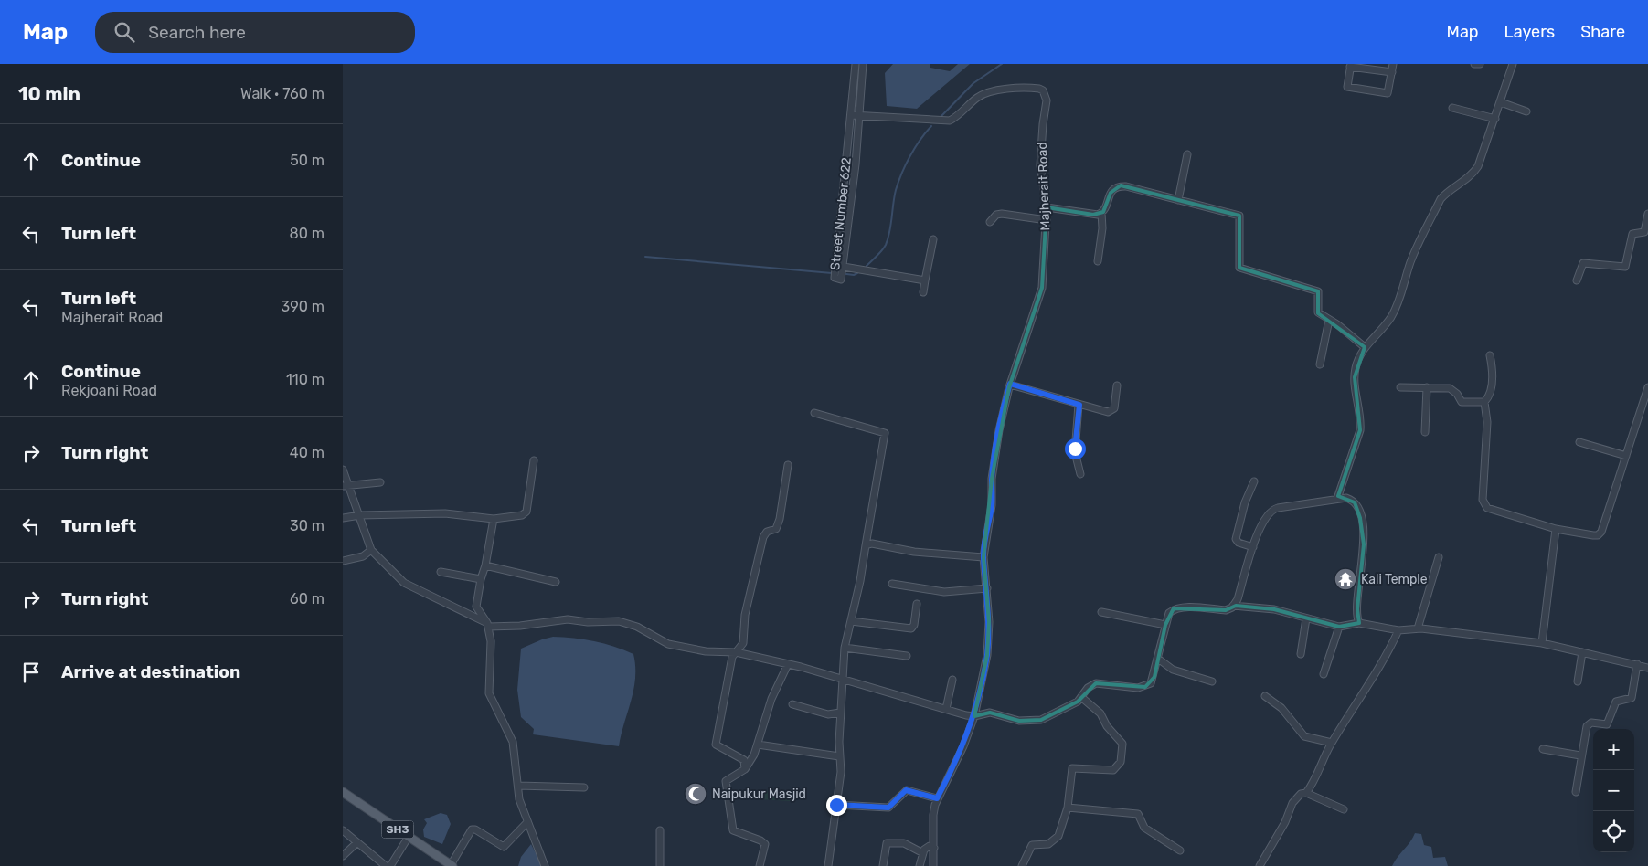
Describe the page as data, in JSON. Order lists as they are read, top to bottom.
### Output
{
  "streets": {
    "main road": ["SH3"],
    "street": ["Majherait Road", "Street Number 622"]
  },
  "crossings": [
    ["Majherait Road", "Street Number 622"]
  ],
  "places": {
    "temple": ["Kali Temple"],
    "mosque": ["Naipukur Masjid"]
  },
  "page": {
    "header": "Map",
    "search": "Search here",
    "nav": ["Map", "Layers", "Share"],
    "heading": ["10 min", "Walk · 760 m"],
    "list": [
      ["Continue", "50 m"],
      ["Turn left", "80 m"],
      ["Turn left", "Majherait Road", "390 m"],
      ["Continue", "Rekjoani Road", "110 m"],
      ["Turn right", "40 m"],
      ["Turn left", "30 m"],
      ["Turn right", "60 m"],
      "Arrive at destination"
    ],
    "map_buttons": ["+", "−"]
  }
}
